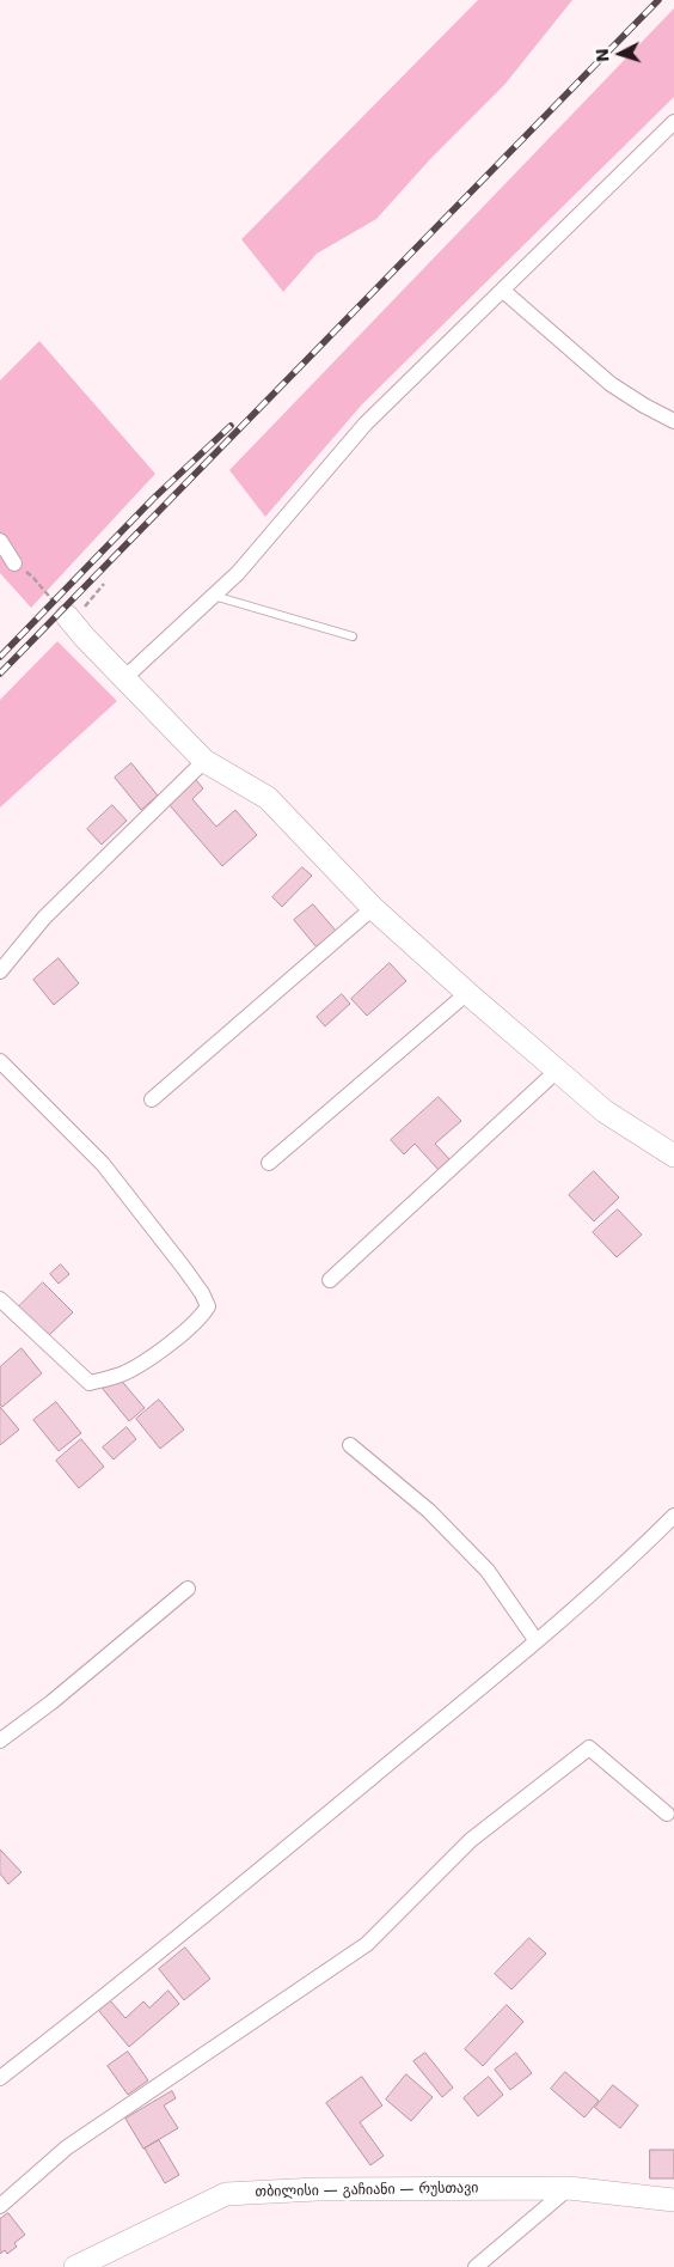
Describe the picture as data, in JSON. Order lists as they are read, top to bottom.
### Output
{
  "streets": {
    "street": ["თბილისი — გაჩიანი — რუსთავი"]
  },
  "north": "left"
}
